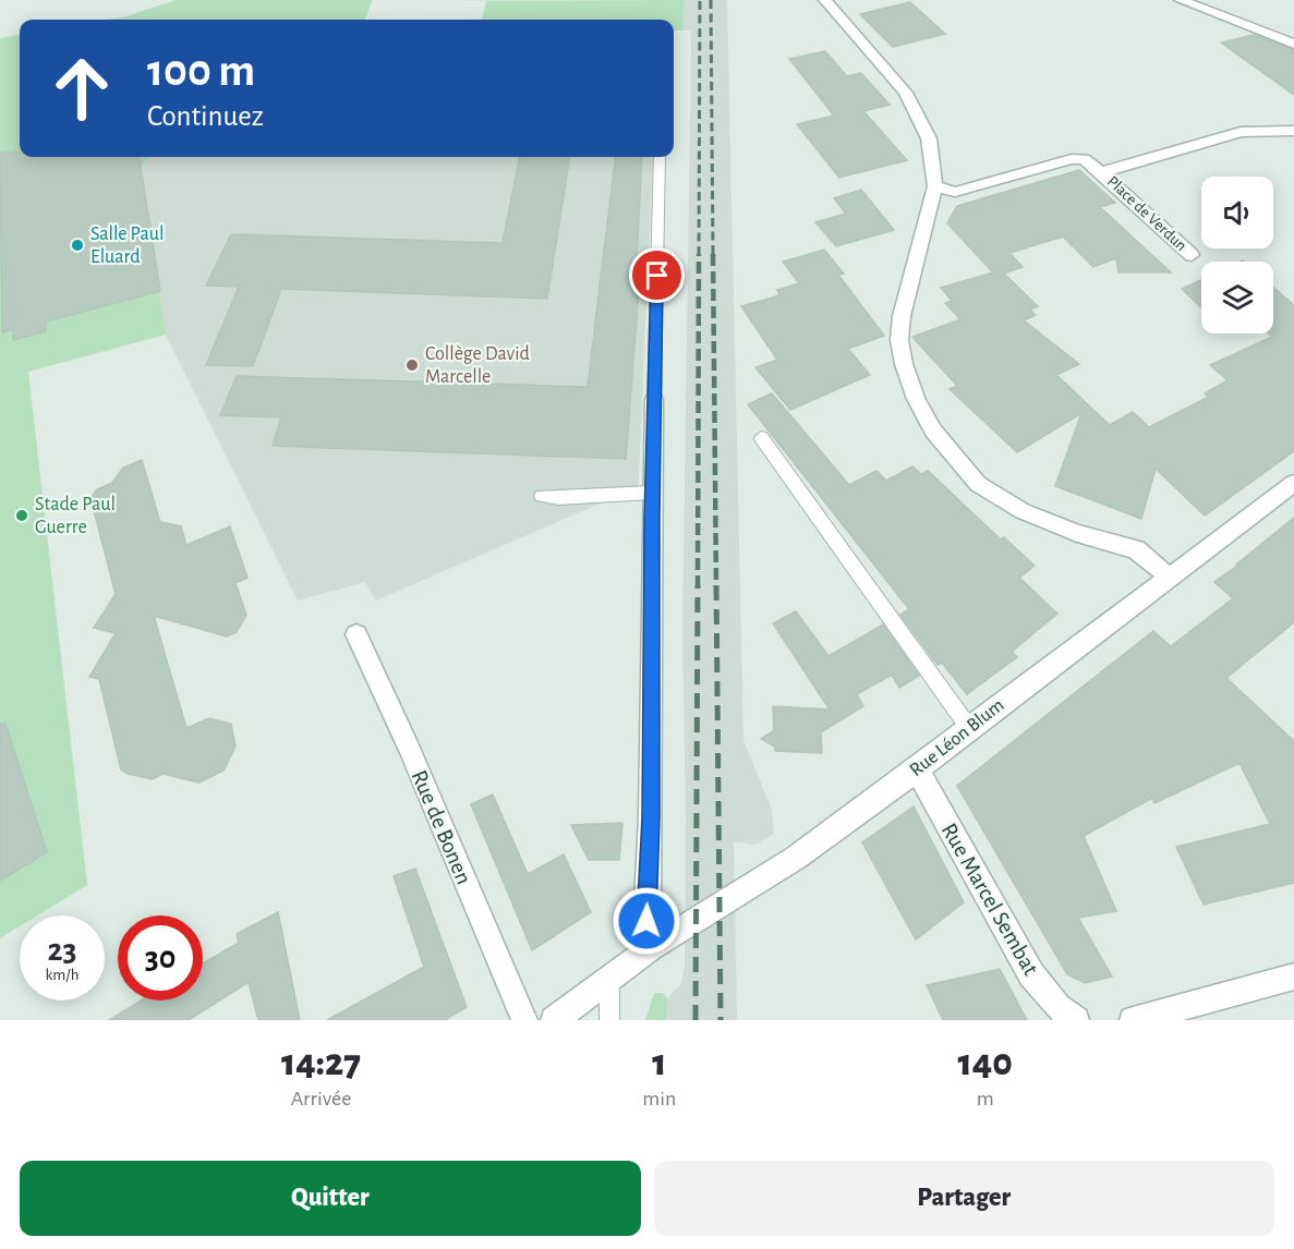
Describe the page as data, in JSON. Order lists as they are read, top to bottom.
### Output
{
  "streets": {
    "street": [
      "Place de Verdun",
      "Rue Léon Blum",
      "Rue de Bonen",
      "Rue Marcel Sembat"
    ]
  },
  "crossings": [
    ["Rue Léon Blum", "Rue Marcel Sembat"]
  ],
  "places": ["Salle Paul Eluard", "Collège David Marcelle", "Stade Paul Guerre"],
  "page": {
    "turn": ["100 m", "Continuez"],
    "speed": "23 km/h",
    "limit": "30",
    "eta": [
      "14:27",
      "Arrivée",
      "1",
      "min",
      "140",
      "m"
    ],
    "buttons": ["Quitter", "Partager"]
  }
}
